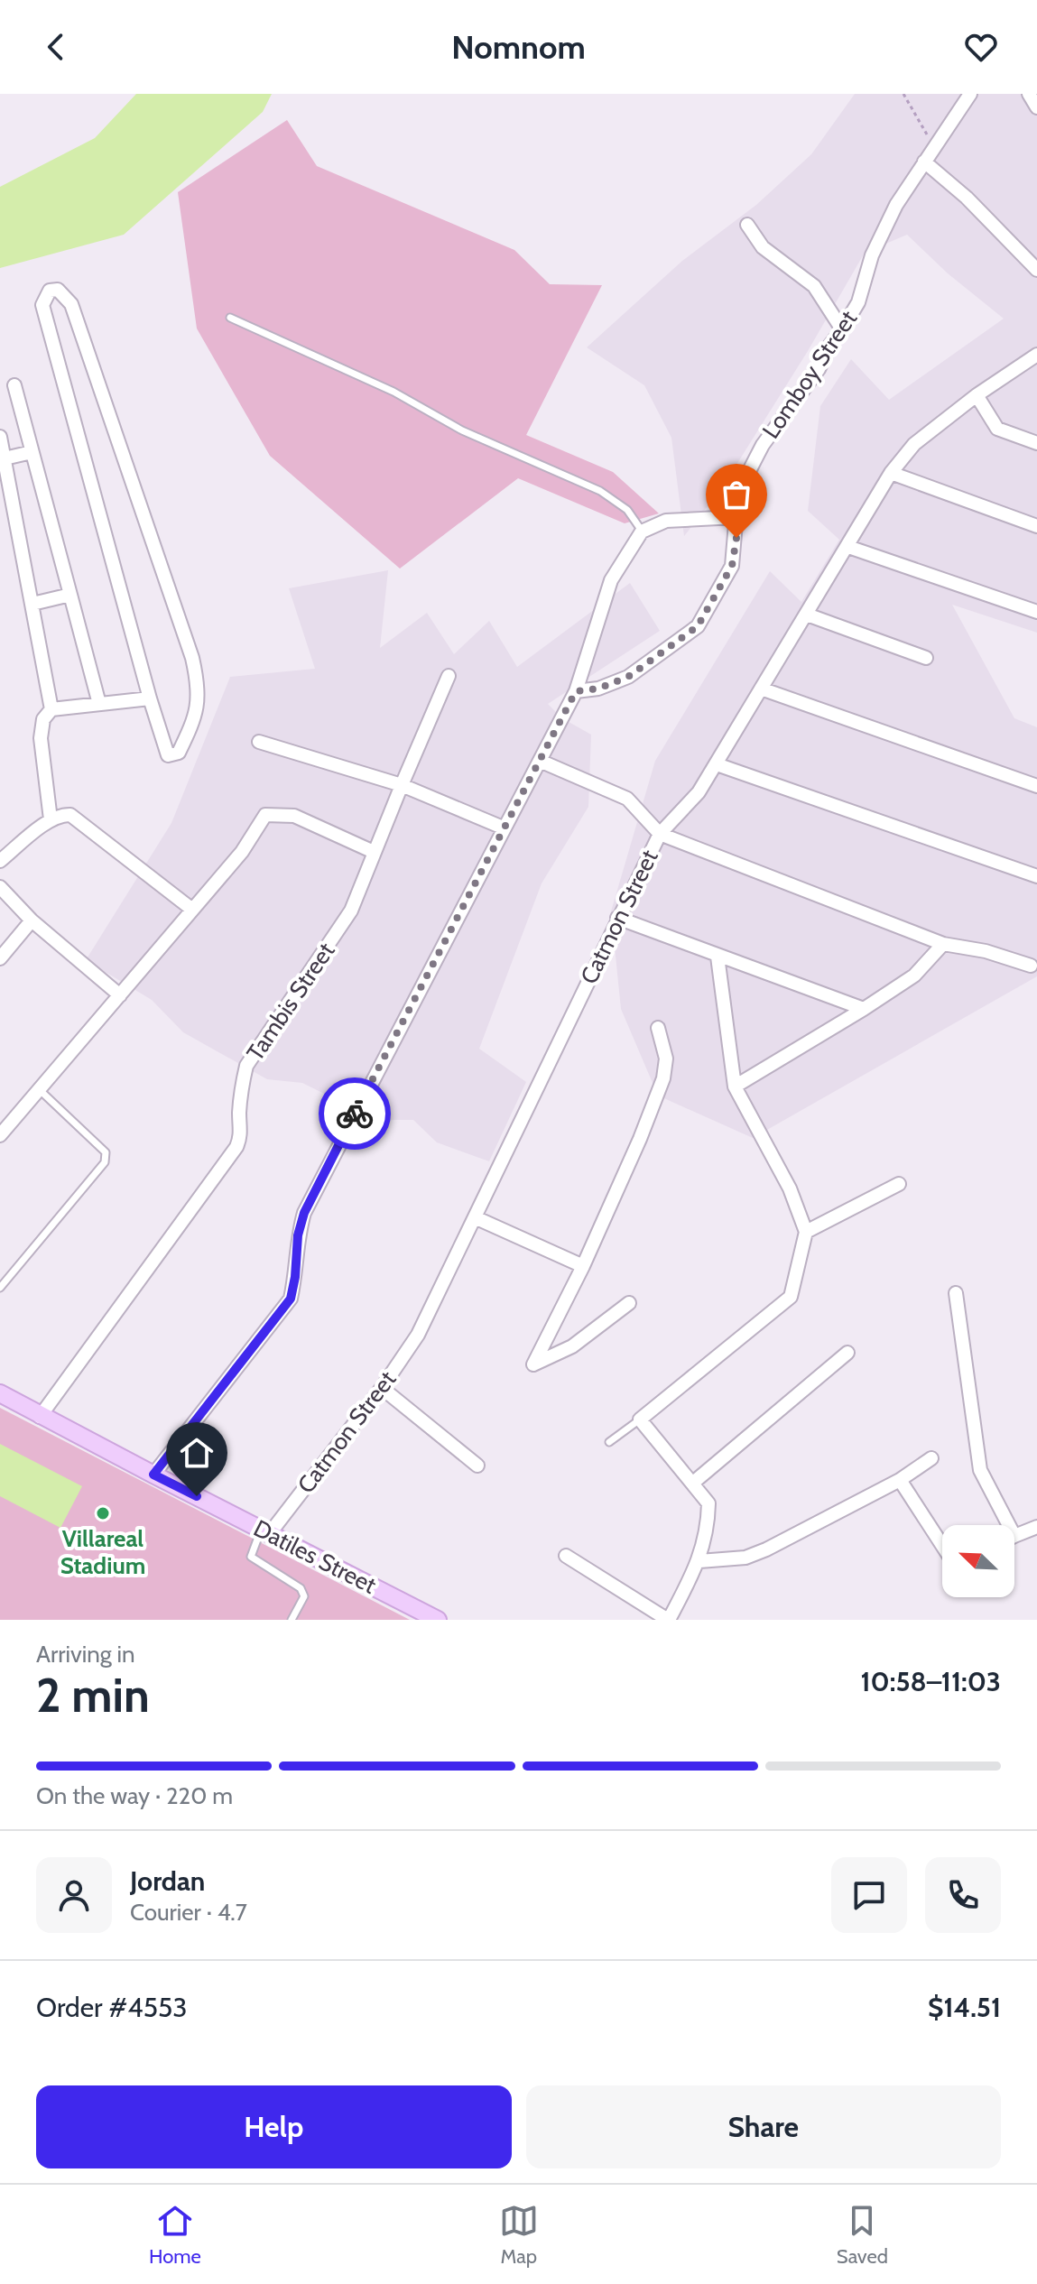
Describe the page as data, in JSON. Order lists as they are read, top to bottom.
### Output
{
  "streets": {
    "main road": ["Datiles Street"],
    "street": ["Lomboy Street", "Catmon Street", "Tambis Street"]
  },
  "crossings": [
    ["Catmon Street", "Datiles Street"],
    ["Tambis Street", "Datiles Street"]
  ],
  "places": ["Villareal Stadium"],
  "north": "top left",
  "page": {
    "header": "Nomnom",
    "heading": ["2 min", "Arriving in", "10:58–11:03"],
    "panel": [
      "Jordan",
      "Courier · 4.7",
      "Order #4553",
      "$14.51"
    ],
    "bar": "On the way · 220 m",
    "buttons": ["Help", "Share"],
    "tabs": ["Home", "Map", "Saved"]
  }
}
